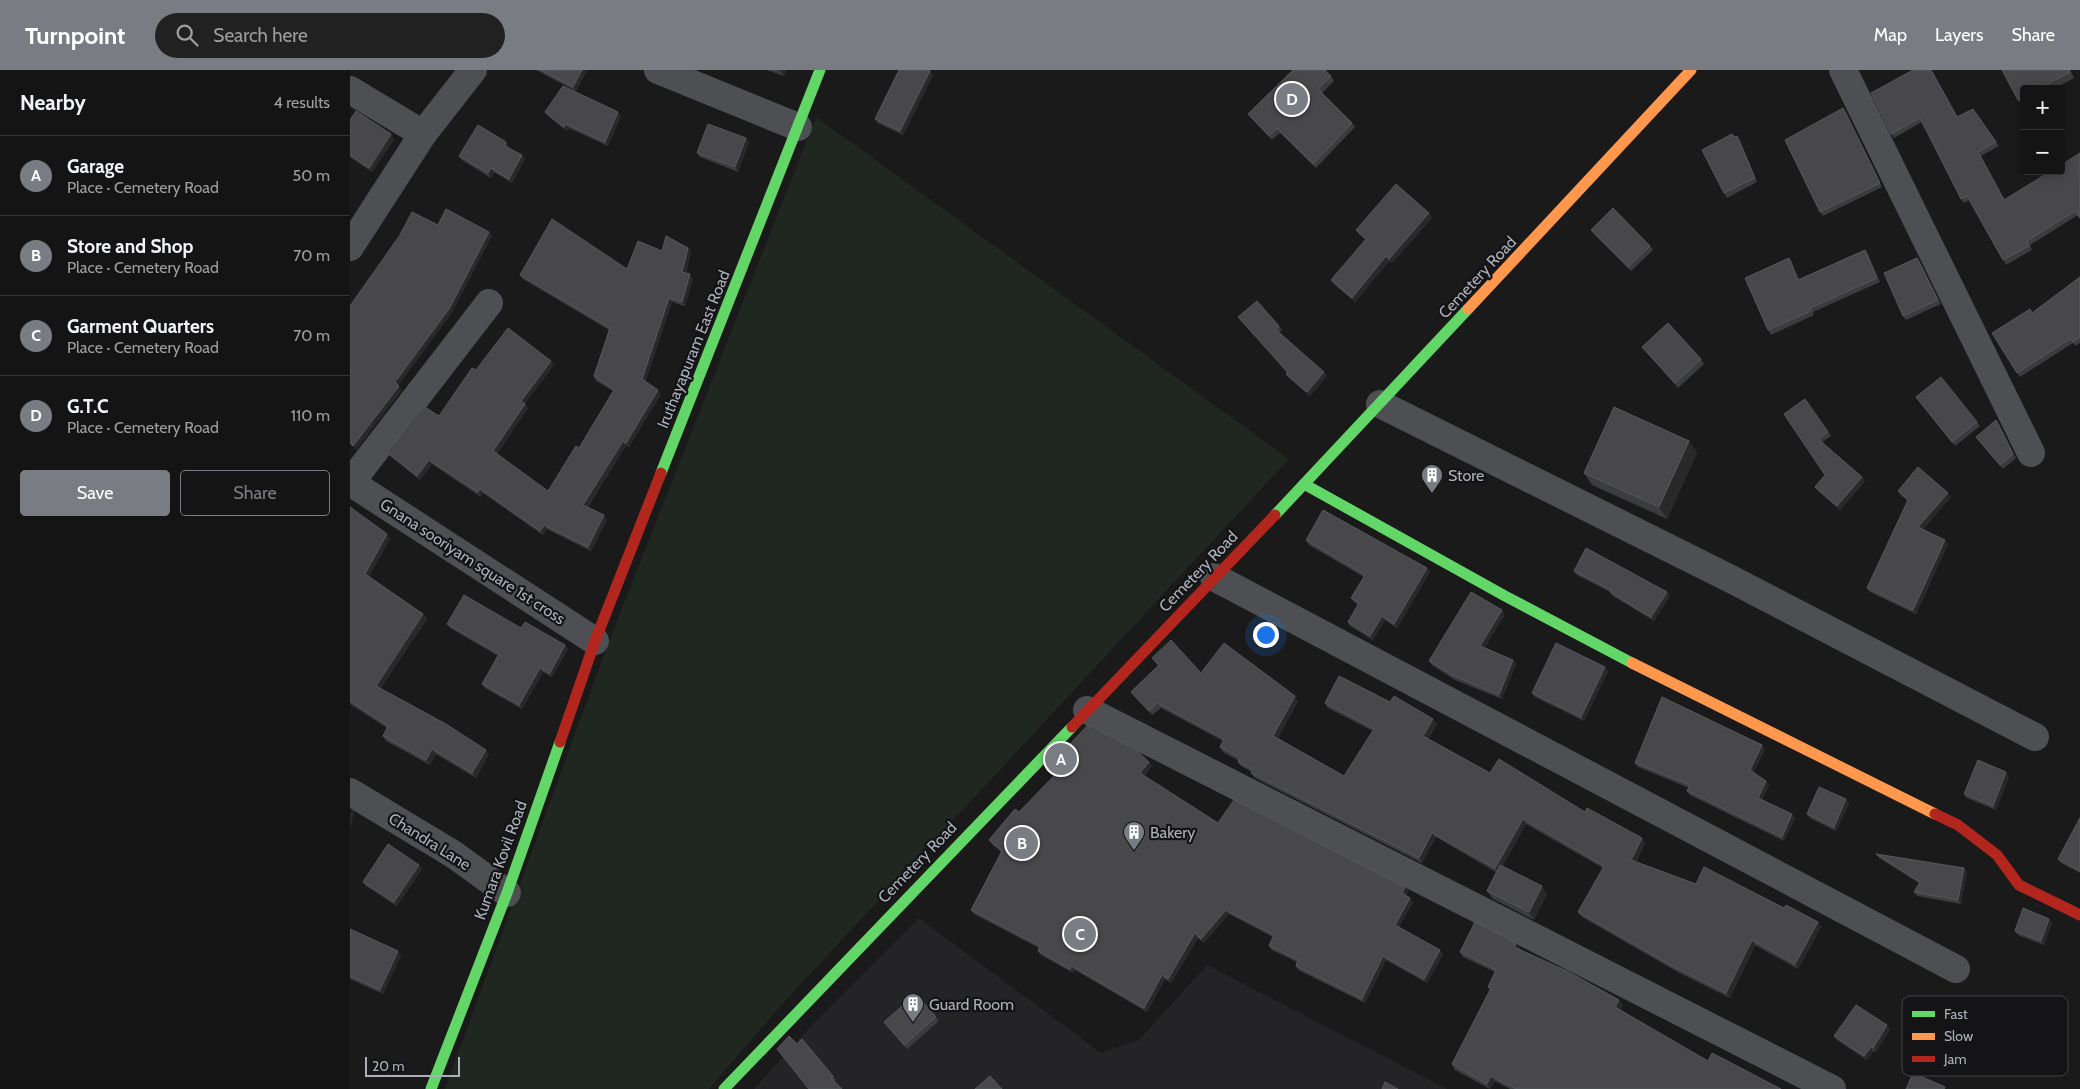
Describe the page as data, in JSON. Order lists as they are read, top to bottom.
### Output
{
  "streets": {
    "main road": ["Cemetery Road", "Iruthayapuram East Road", "Kumara Kovil Road"],
    "street": ["Gnana sooriyam square 1st cross", "Chandra Lane"]
  },
  "crossings": [
    ["Iruthayapuram East Road", "Gnana sooriyam square 1st cross"],
    ["Iruthayapuram East Road", "Kumara Kovil Road"],
    ["Gnana sooriyam square 1st cross", "Kumara Kovil Road"],
    ["Chandra Lane", "Kumara Kovil Road"]
  ],
  "places": {
    "building": ["Store", "Bakery", "Guard Room"]
  },
  "legend": ["Fast", "Slow", "Jam"],
  "scale_bar": "20 m",
  "page": {
    "header": "Turnpoint",
    "search": "Search here",
    "nav": ["Map", "Layers", "Share"],
    "heading": ["Nearby", "4 results"],
    "pins": [
      "D",
      "A",
      "B",
      "C"
    ],
    "map_buttons": ["+", "−"],
    "list": [
      {
        "mark": "A",
        "name": "Garage",
        "note": "Place · Cemetery Road",
        "value": "50 m"
      },
      {
        "mark": "B",
        "name": "Store and Shop",
        "note": "Place · Cemetery Road",
        "value": "70 m"
      },
      {
        "mark": "C",
        "name": "Garment Quarters",
        "note": "Place · Cemetery Road",
        "value": "70 m"
      },
      {
        "mark": "D",
        "name": "G.T.C",
        "note": "Place · Cemetery Road",
        "value": "110 m"
      }
    ],
    "buttons": ["Save", "Share"],
    "scale": "20 m"
  }
}
